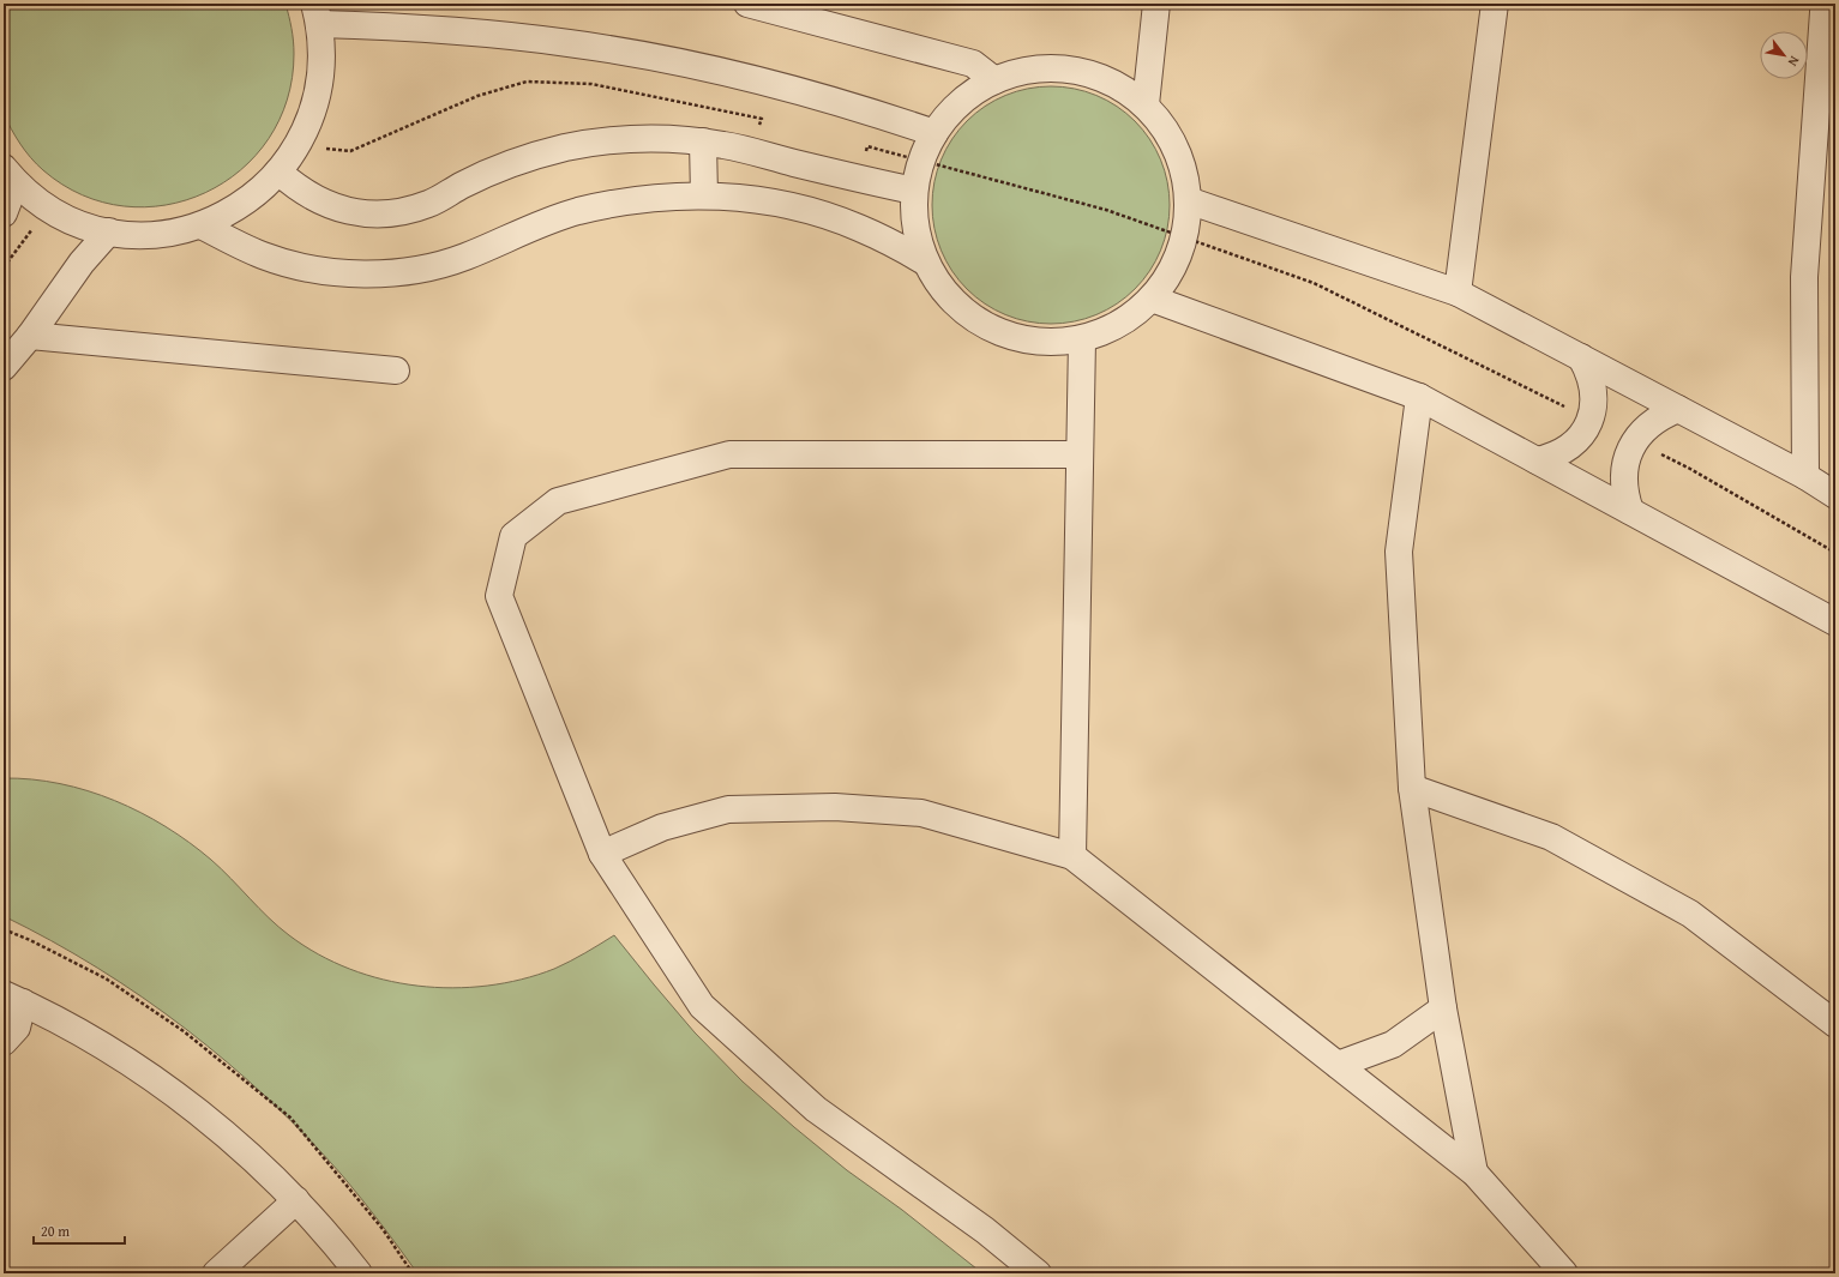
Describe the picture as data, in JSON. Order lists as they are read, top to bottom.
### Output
{
  "scale_bar": "20 m",
  "north": "bottom right"
}
